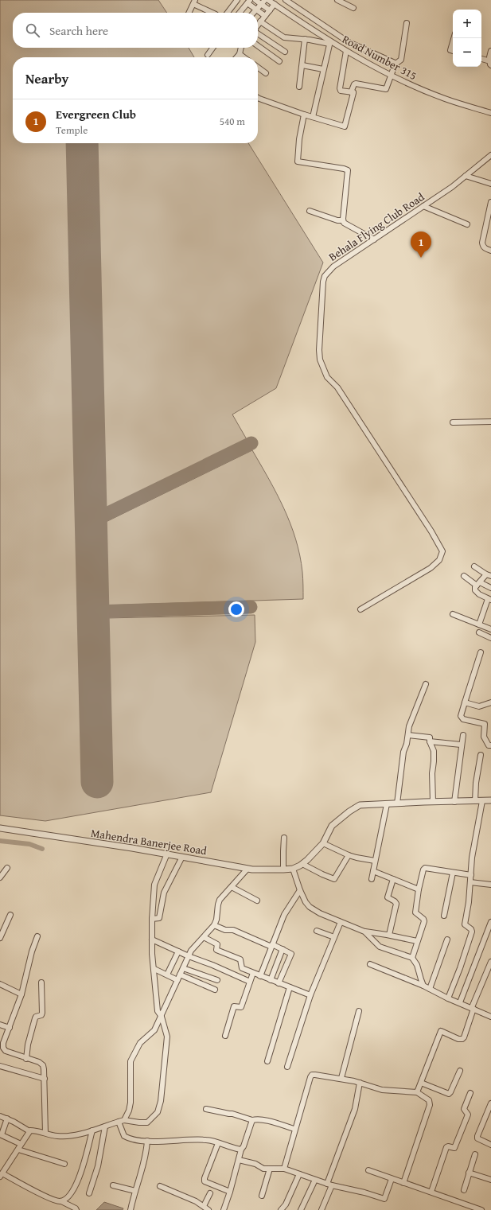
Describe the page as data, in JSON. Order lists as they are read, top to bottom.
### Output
{
  "streets": {
    "street": ["Road Number 315", "Behala Flying Club Road", "Mahendra Banerjee Road"]
  },
  "page": {
    "map_buttons": ["+", "−"],
    "search": "Search here",
    "heading": "Nearby",
    "list": [
      {
        "mark": "1",
        "name": "Evergreen Club",
        "note": "Temple",
        "value": "540 m"
      }
    ],
    "pins": "1"
  }
}
